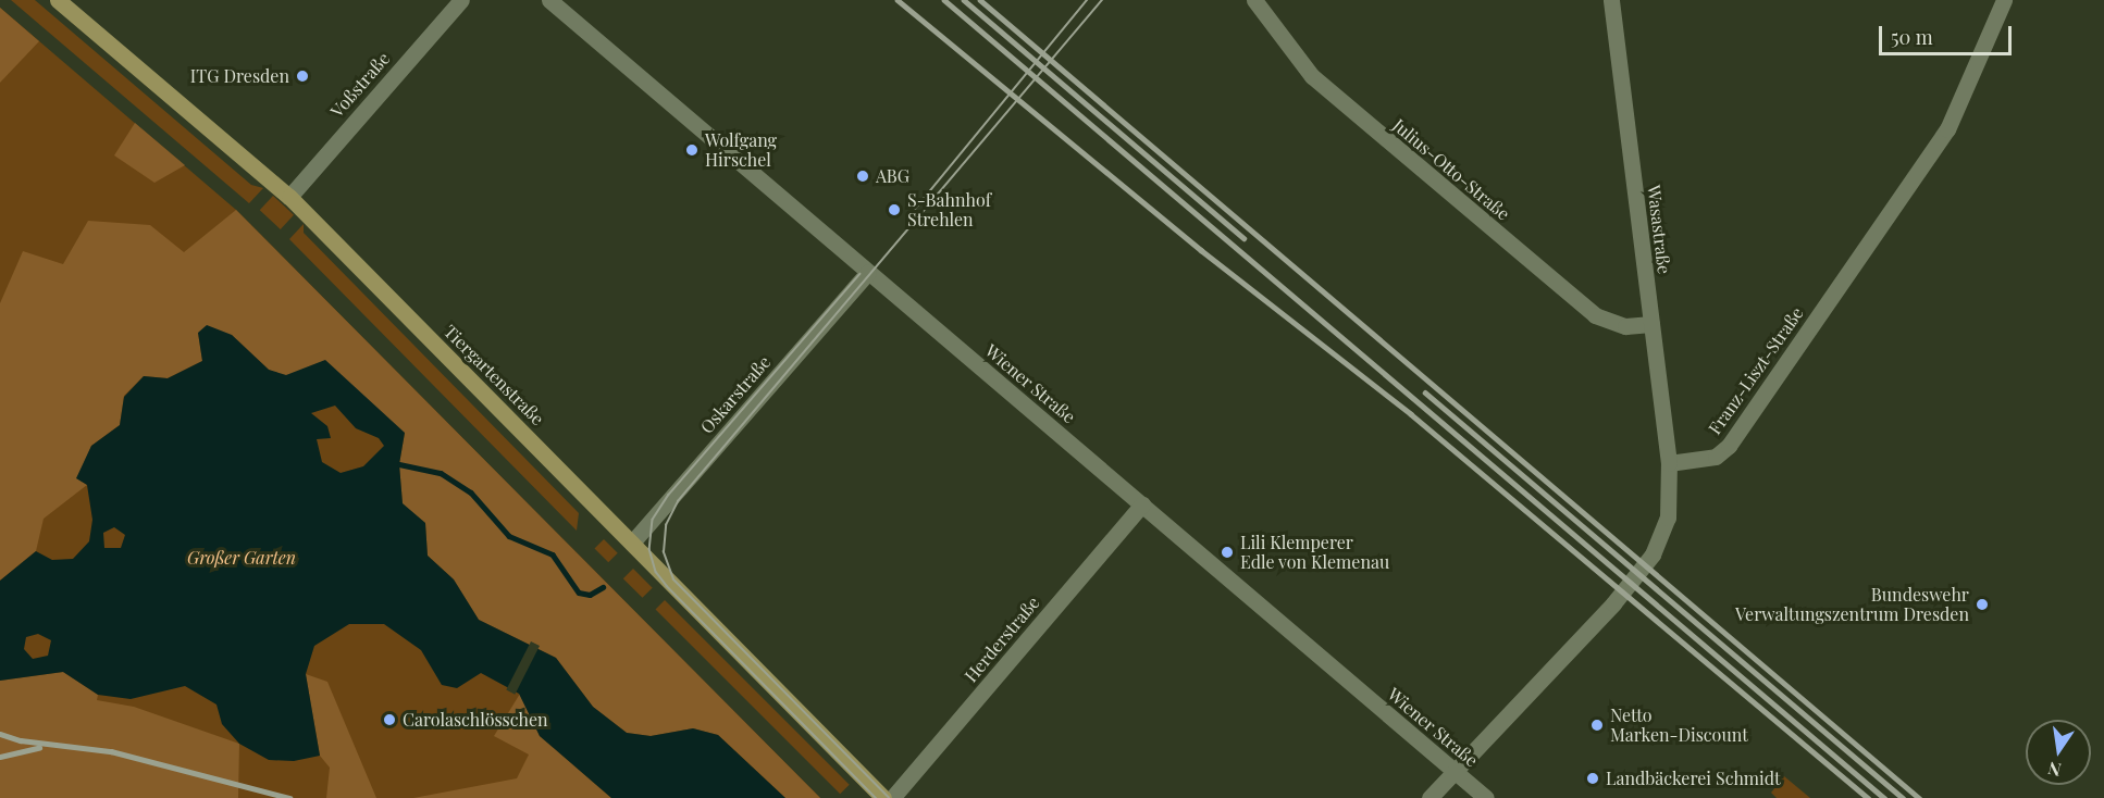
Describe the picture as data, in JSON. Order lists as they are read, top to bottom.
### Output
{
  "streets": {
    "main road": ["Tiergartenstraße"],
    "street": [
      "Voßstraße",
      "Julius-Otto-Straße",
      "Wasastraße",
      "Franz-Liszt-Straße",
      "Wiener Straße",
      "Oskarstraße",
      "Herderstraße"
    ]
  },
  "crossings": [
    ["Voßstraße", "Tiergartenstraße"],
    ["Julius-Otto-Straße", "Wasastraße"],
    ["Wasastraße", "Franz-Liszt-Straße"],
    ["Tiergartenstraße", "Oskarstraße"],
    ["Wiener Straße", "Oskarstraße"],
    ["Wiener Straße", "Herderstraße"]
  ],
  "parks": ["Großer Garten"],
  "places": [
    "ITG Dresden",
    "Wolfgang Hirschel",
    "ABG",
    "S-Bahnhof Strehlen",
    "Lili Klemperer Edle von Klemenau",
    "Bundeswehr Verwaltungszentrum Dresden",
    "Carolaschlösschen",
    "Netto Marken-Discount",
    "Landbäckerei Schmidt"
  ],
  "scale_bar": "50 m",
  "north": "bottom"
}
